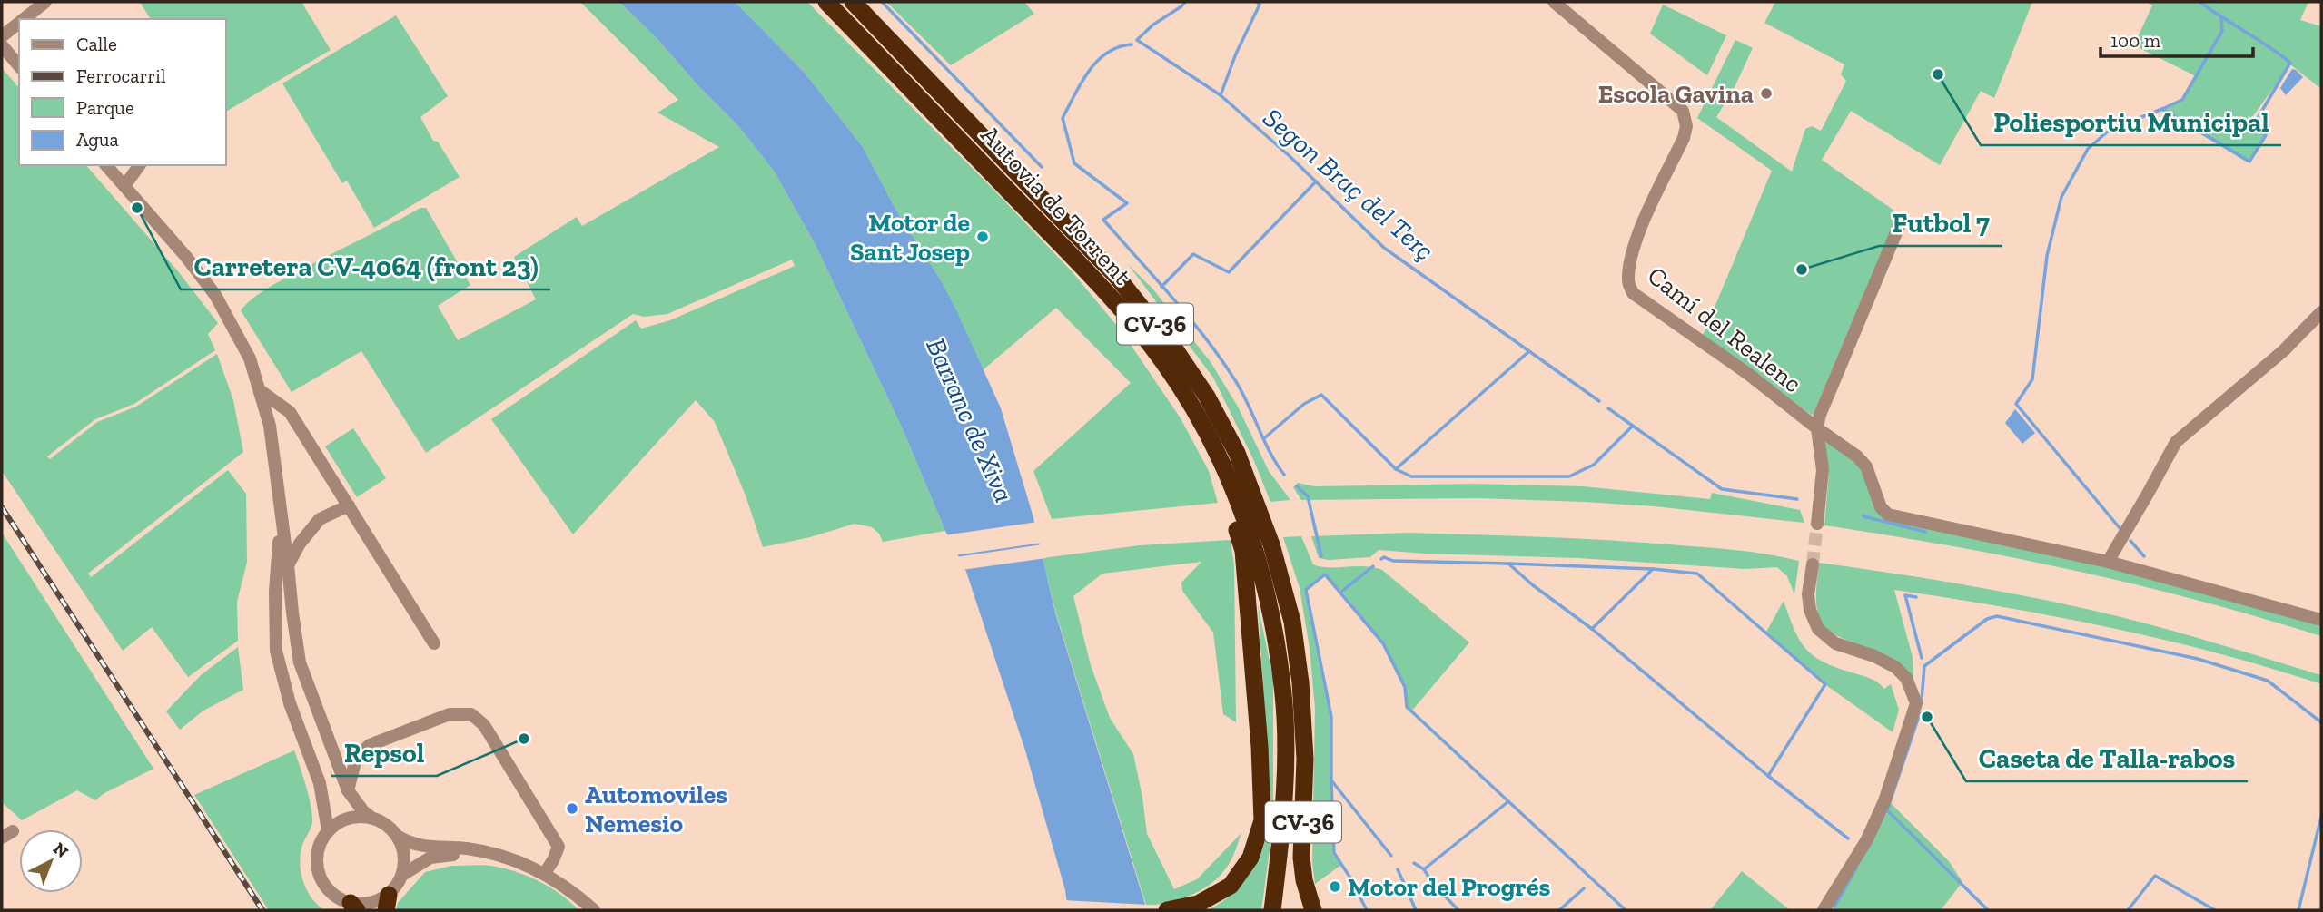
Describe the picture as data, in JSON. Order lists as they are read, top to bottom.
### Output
{
  "streets": {
    "highway": ["Autovia de Torrent", "CV-36"],
    "street": ["Camí del Realenc"]
  },
  "crossings": [
    ["Autovia de Torrent", "CV-36"]
  ],
  "water": ["Segon Braç del Terç", "Barranc de Xiva"],
  "places": [
    "Poliesportiu Municipal",
    "Escola Gavina",
    "Carretera CV-4064 (front 23)",
    "Motor de Sant Josep",
    "Futbol 7",
    "Caseta de Talla-rabos",
    "Repsol",
    "Automoviles Nemesio",
    "Motor del Progrés"
  ],
  "legend": [
    "Calle",
    "Ferrocarril",
    "Parque",
    "Agua"
  ],
  "scale_bar": "100 m",
  "north": "top right"
}
